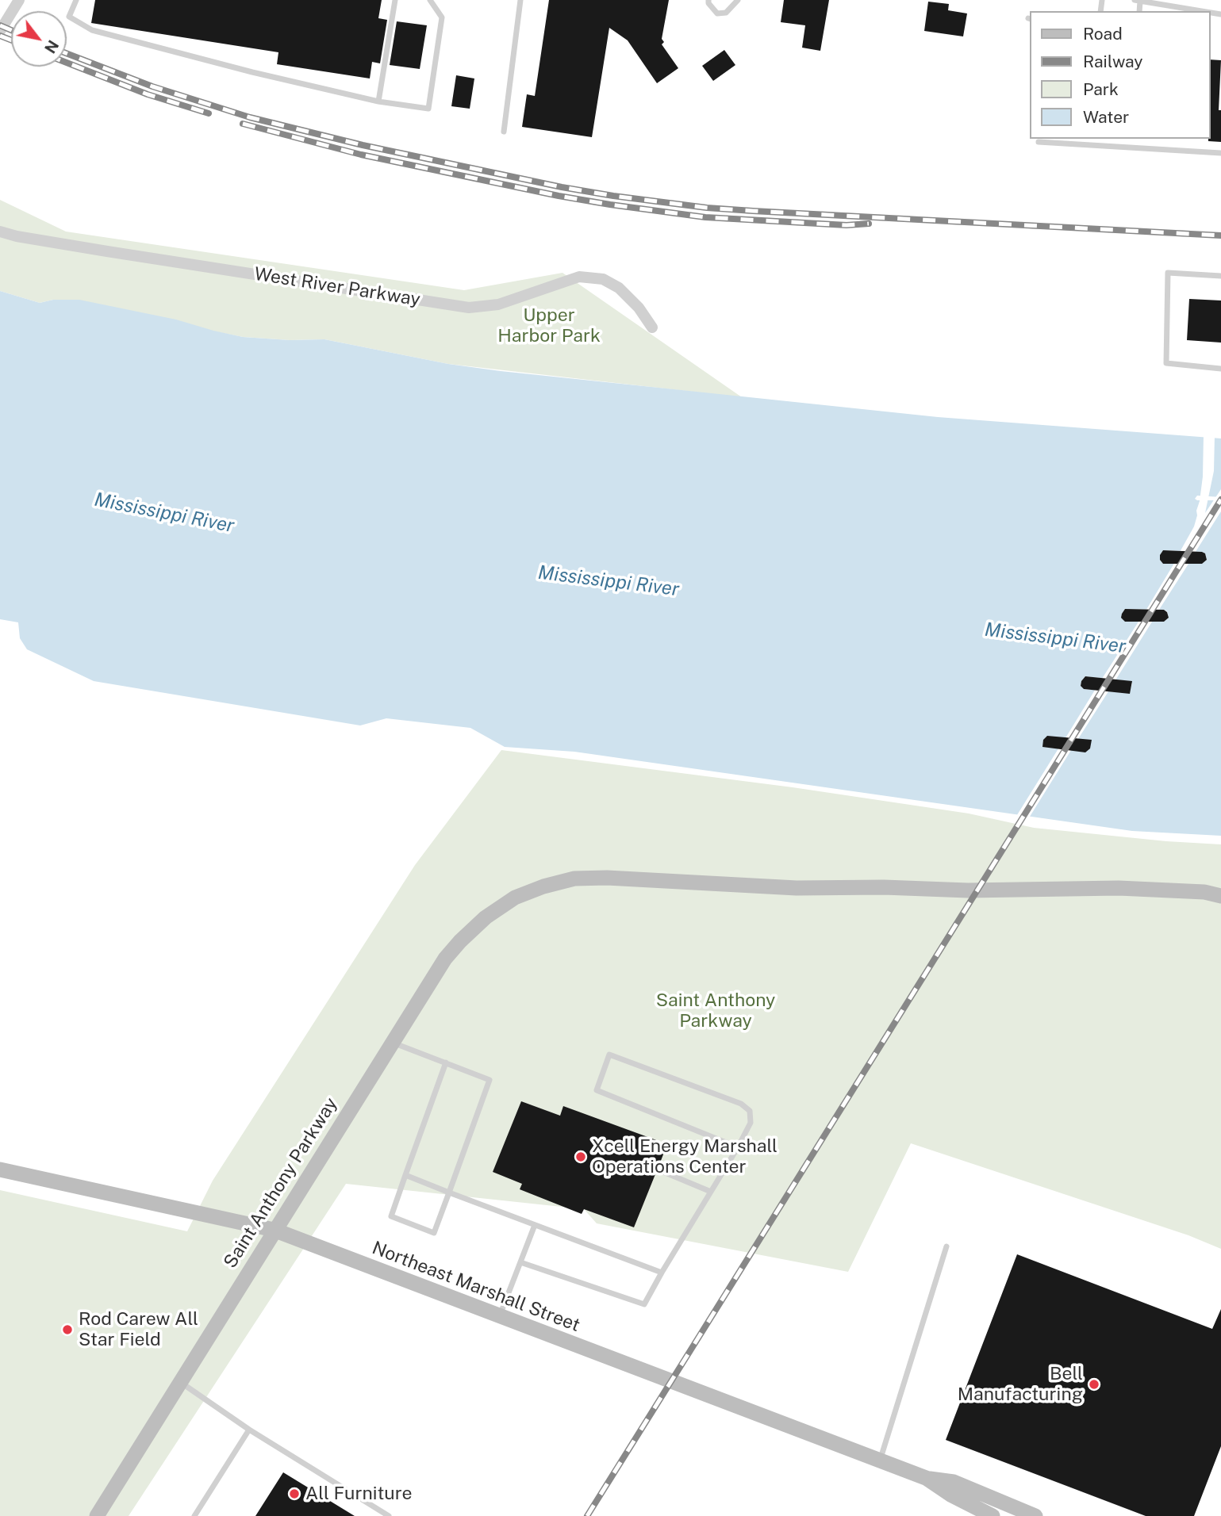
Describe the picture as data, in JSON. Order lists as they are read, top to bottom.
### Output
{
  "streets": {
    "street": ["West River Parkway", "Saint Anthony Parkway", "Northeast Marshall Street"]
  },
  "crossings": [
    ["Saint Anthony Parkway", "Northeast Marshall Street"]
  ],
  "water": ["Mississippi River"],
  "parks": ["Upper Harbor Park", "Saint Anthony Parkway"],
  "places": [
    "Xcell Energy Marshall Operations Center",
    "Rod Carew All Star Field",
    "Bell Manufacturing",
    "All Furniture"
  ],
  "legend": [
    "Road",
    "Railway",
    "Park",
    "Water"
  ],
  "north": "bottom right"
}
